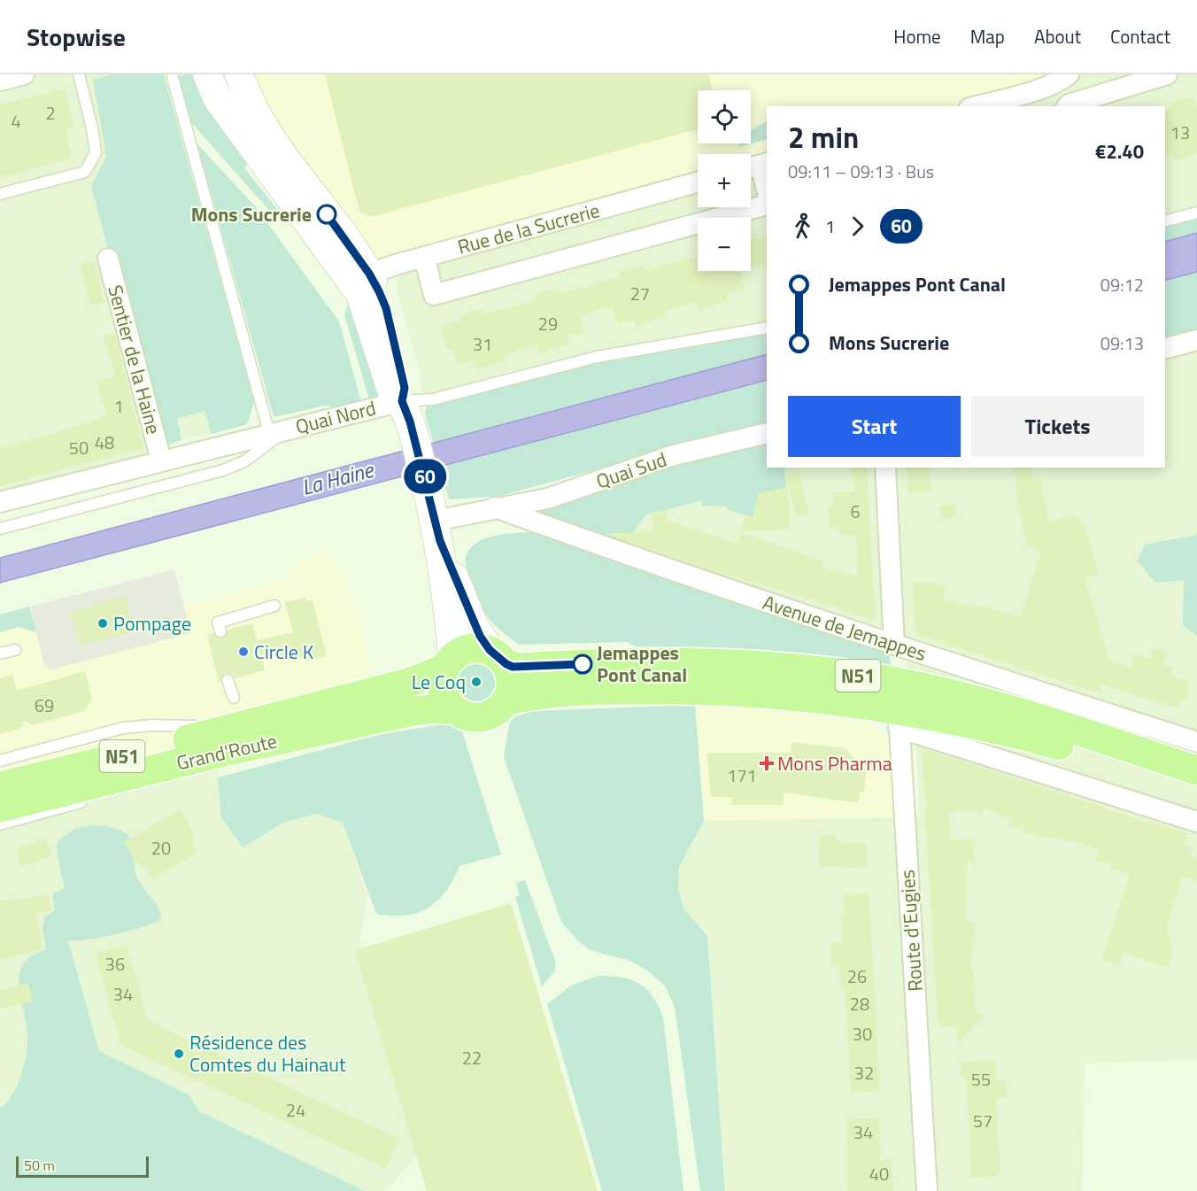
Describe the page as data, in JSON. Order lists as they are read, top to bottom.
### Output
{
  "streets": {
    "main road": ["Avenue de Jemappes", "N51", "Grand'Route"],
    "street": [
      "Rue de la Sucrerie",
      "Sentier de la Haine",
      "Quai Nord",
      "Quai Sud",
      "Route d'Eugies"
    ]
  },
  "crossings": [
    ["Sentier de la Haine", "Quai Nord"],
    ["Quai Sud", "Avenue de Jemappes"],
    ["Avenue de Jemappes", "Grand'Route"],
    ["Avenue de Jemappes", "Route d'Eugies"]
  ],
  "water": ["La Haine"],
  "places": {
    "other": [
      "Mons Sucrerie",
      "Pompage",
      "Circle K",
      "Jemappes Pont Canal",
      "Le Coq",
      "Résidence des Comtes du Hainaut"
    ],
    "health": ["Mons Pharma"]
  },
  "lines": ["bus line 60"],
  "house_numbers": [
    "2",
    "4",
    "13",
    "27",
    "29",
    "31",
    "1",
    "48",
    "50",
    "6",
    "69",
    "171",
    "20",
    "36",
    "26",
    "34",
    "28",
    "30",
    "22",
    "32",
    "55",
    "24",
    "57",
    "34",
    "40"
  ],
  "scale_bar": "50 m",
  "page": {
    "header": "Stopwise",
    "nav": [
      "Home",
      "Map",
      "About",
      "Contact"
    ],
    "on_map": "60",
    "map_buttons": ["+", "−"],
    "heading": ["2 min", "09:11 – 09:13 · Bus", "€2.40"],
    "legs": ["1", "60"],
    "list": [
      {
        "name": "Jemappes Pont Canal",
        "value": "09:12"
      },
      {
        "name": "Mons Sucrerie",
        "value": "09:13"
      }
    ],
    "buttons": ["Start", "Tickets"],
    "scale": "50 m"
  }
}
